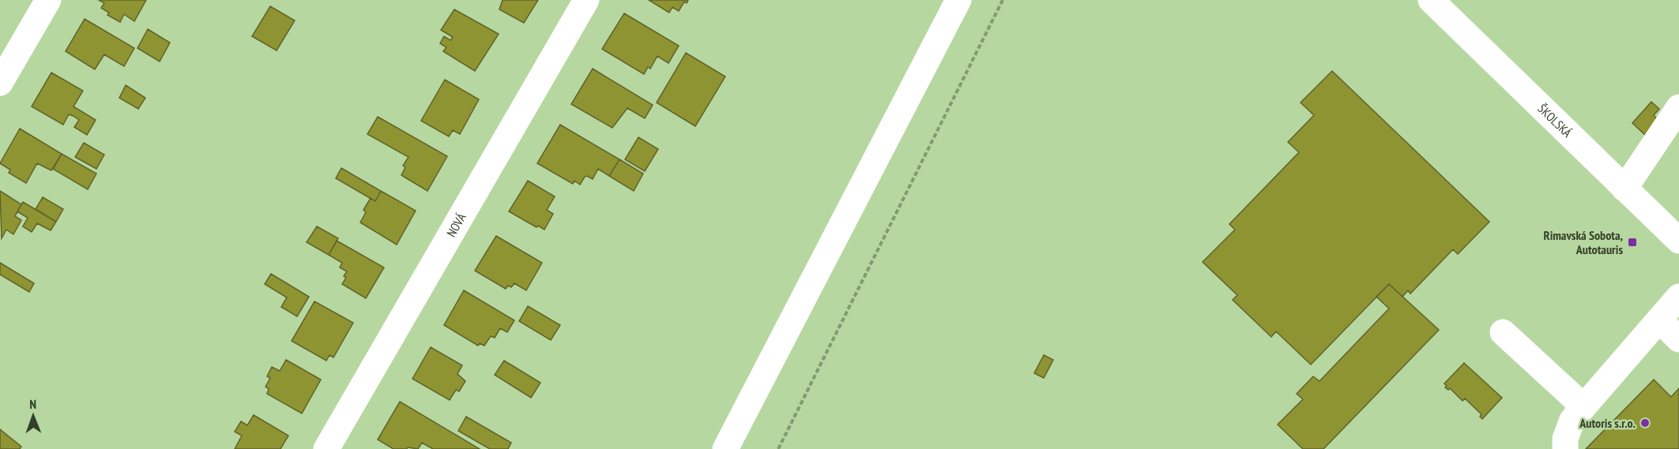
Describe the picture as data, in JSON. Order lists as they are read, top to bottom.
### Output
{
  "streets": {
    "street": ["ŠKOLSKÁ", "NOVÁ"]
  },
  "places": {
    "transit": ["Rimavská Sobota, Autotauris"],
    "other": ["Autoris s.r.o."]
  },
  "north": "top"
}
